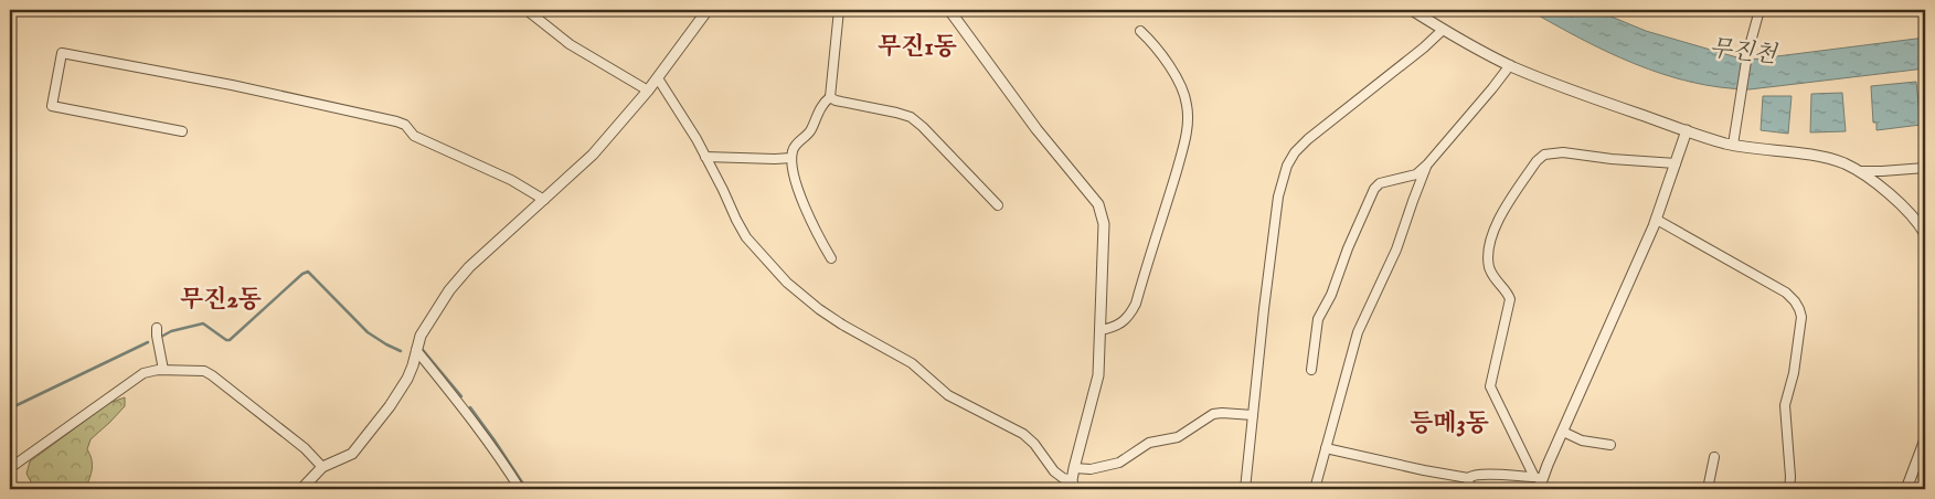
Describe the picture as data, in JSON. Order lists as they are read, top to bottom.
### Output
{
  "districts": ["무진1동", "무진2동", "등메3동"],
  "water": ["무진천"]
}
